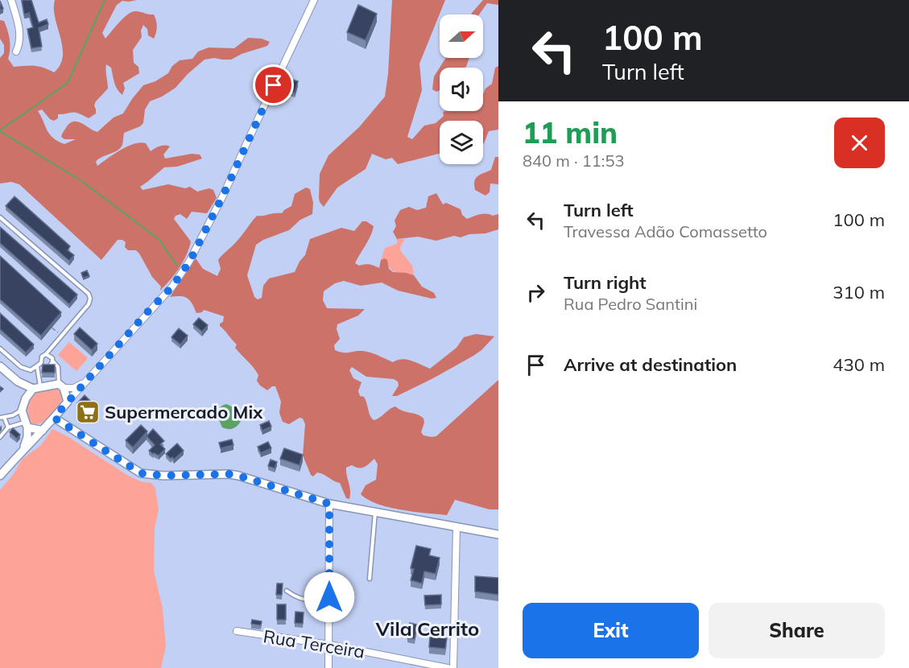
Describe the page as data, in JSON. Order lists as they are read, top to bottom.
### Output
{
  "streets": {
    "street": ["Rua Terceira"]
  },
  "districts": ["Vila Cerrito"],
  "places": {
    "supermarket": ["Supermercado Mix"]
  },
  "north": "right",
  "page": {
    "turn": ["100 m", "Turn left"],
    "heading": ["11 min", "840 m · 11:53"],
    "list": [
      {
        "name": "Turn left",
        "note": "Travessa Adão Comassetto",
        "value": "100 m"
      },
      {
        "name": "Turn right",
        "note": "Rua Pedro Santini",
        "value": "310 m"
      },
      {
        "name": "Arrive at destination",
        "value": "430 m"
      }
    ],
    "buttons": ["Exit", "Share"]
  }
}
